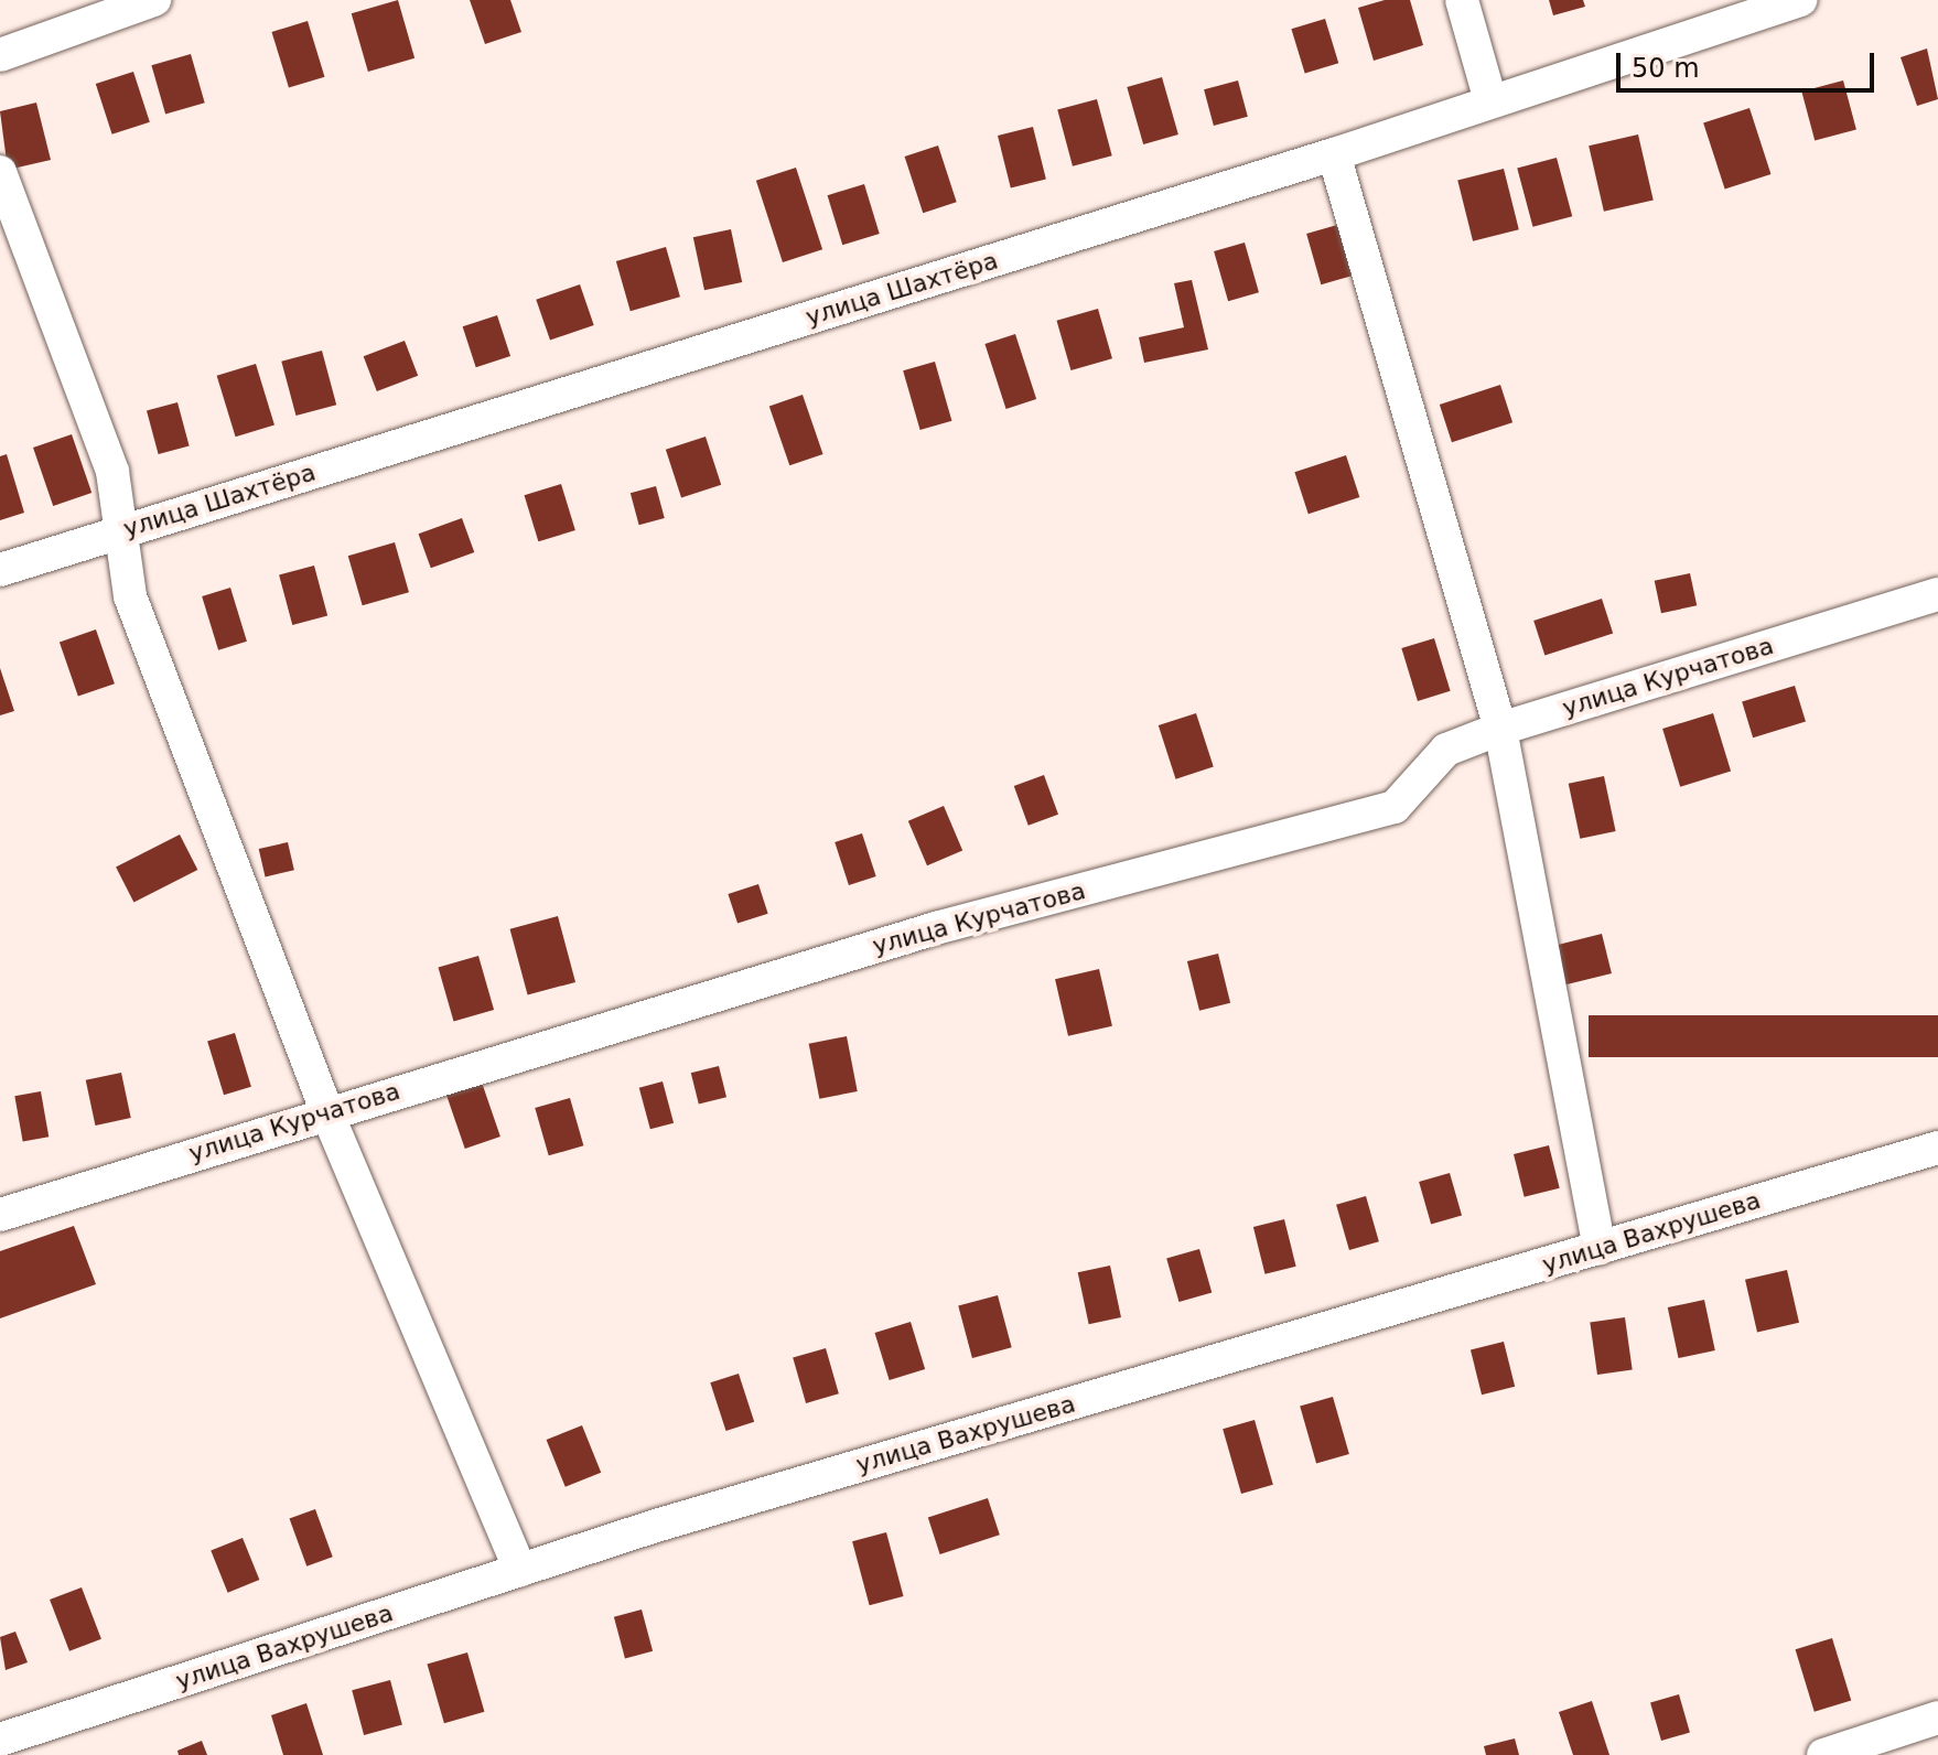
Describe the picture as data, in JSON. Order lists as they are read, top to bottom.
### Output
{
  "streets": {
    "street": ["улица Шахтёра", "улица Курчатова", "улица Вахрушева"]
  },
  "scale_bar": "50 m"
}
